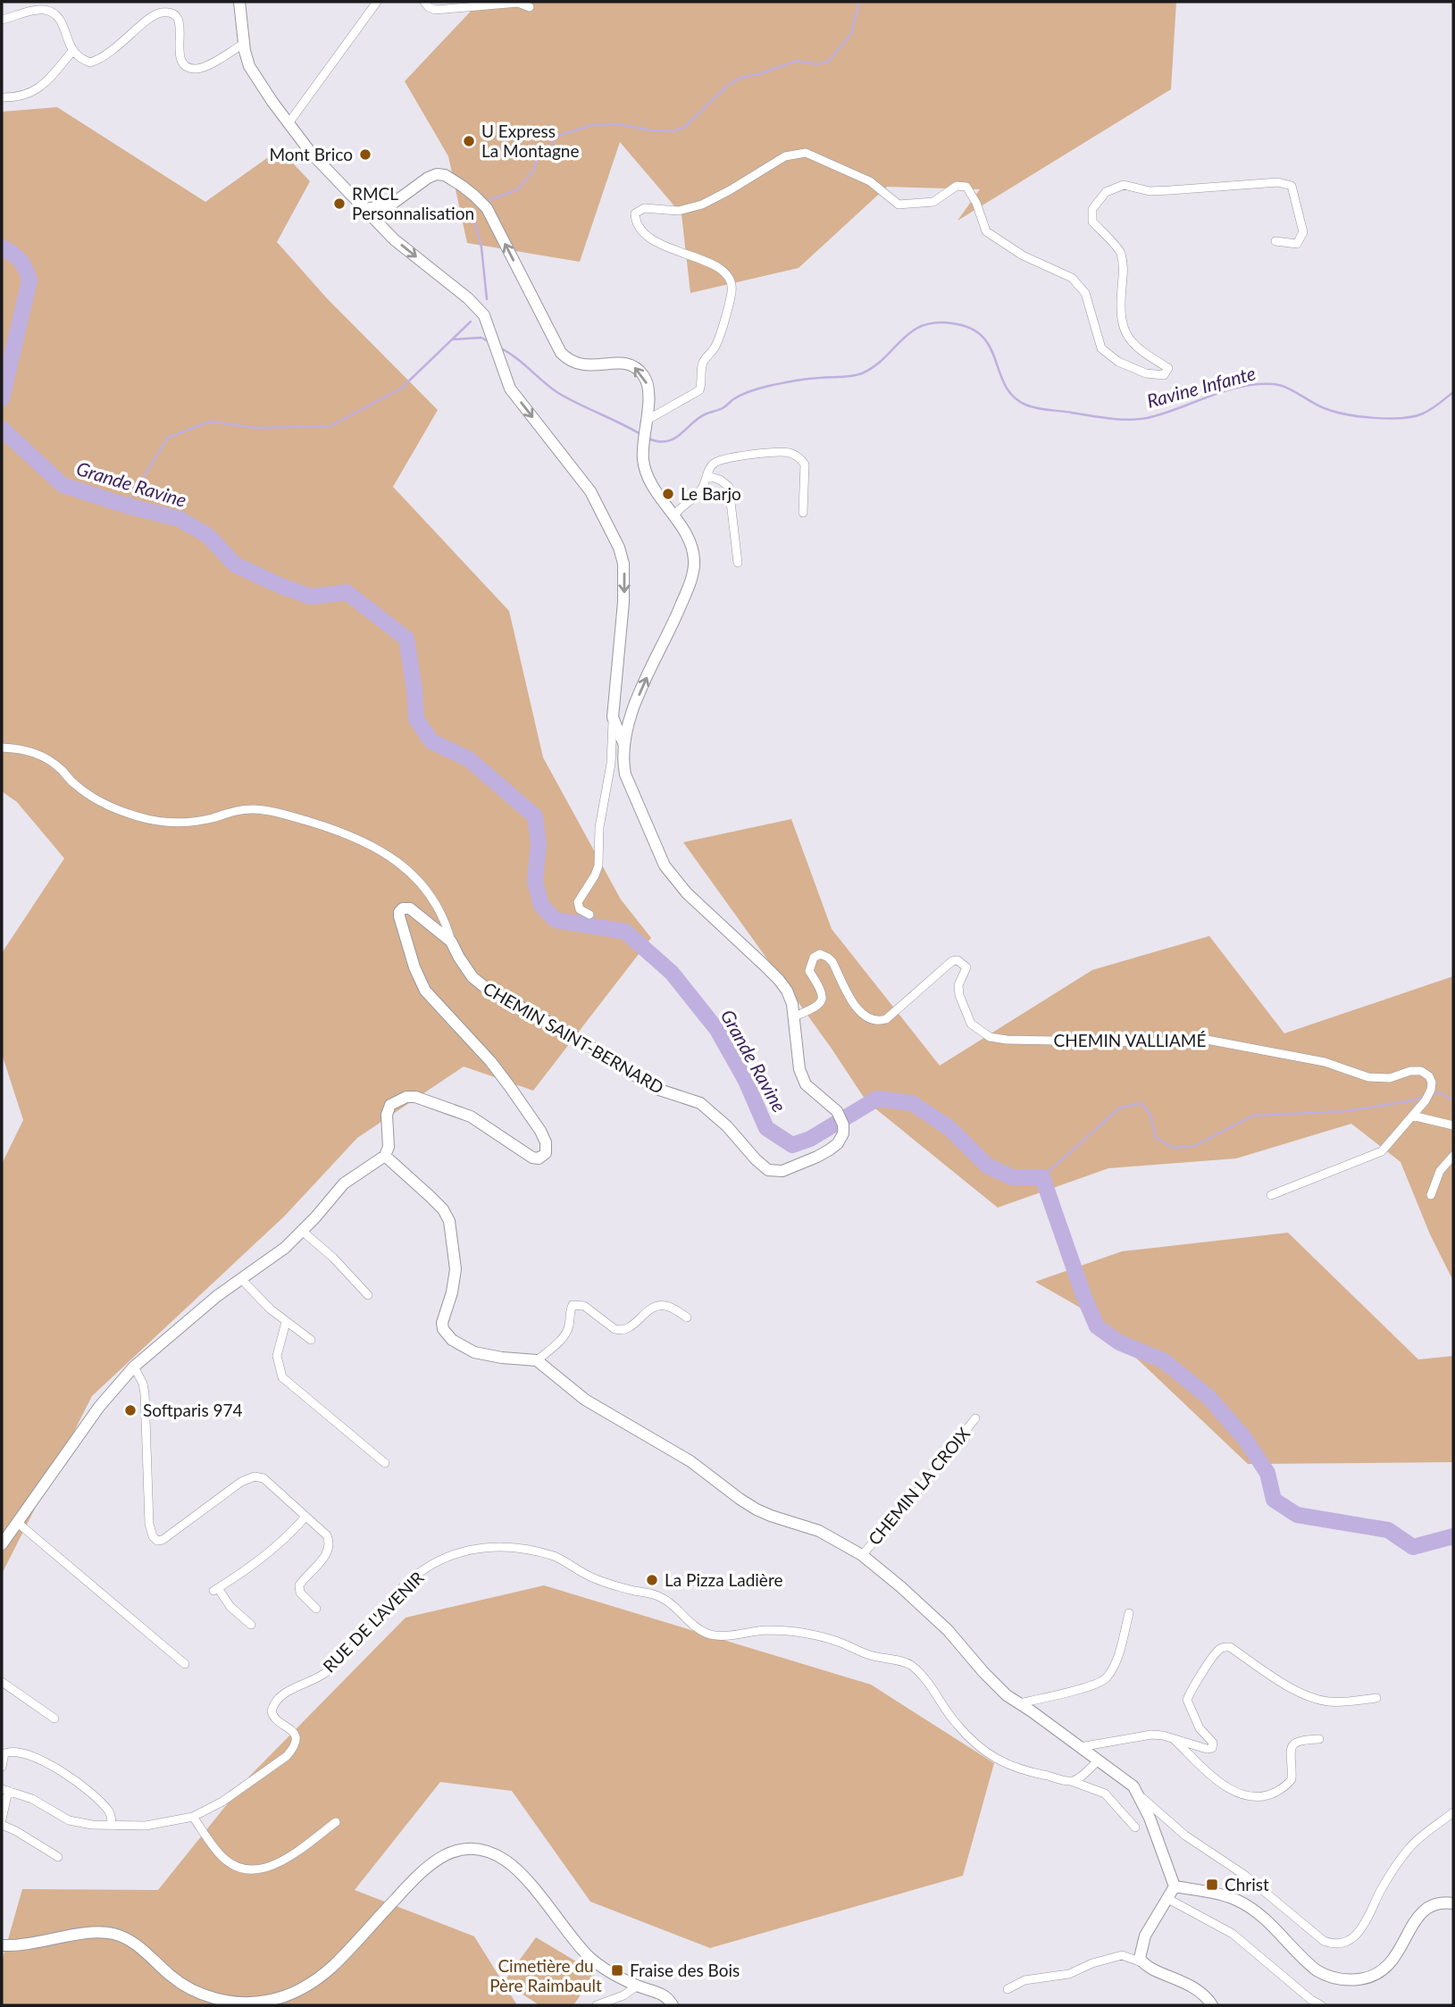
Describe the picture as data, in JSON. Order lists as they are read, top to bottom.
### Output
{
  "streets": {
    "street": [
      "CHEMIN SAINT-BERNARD",
      "CHEMIN VALLIAMÉ",
      "CHEMIN LA CROIX",
      "RUE DE L'AVENIR"
    ]
  },
  "crossings": [
    ["CHEMIN SAINT-BERNARD", "CHEMIN VALLIAMÉ"]
  ],
  "water": ["Ravine Infante", "Grande Ravine"],
  "parks": ["Cimetière du Père Raimbault"],
  "places": {
    "other": [
      "U Express La Montagne",
      "Mont Brico",
      "RMCL Personnalisation",
      "Le Barjo",
      "Softparis 974",
      "La Pizza Ladière"
    ],
    "transit": ["Christ", "Fraise des Bois"]
  }
}
